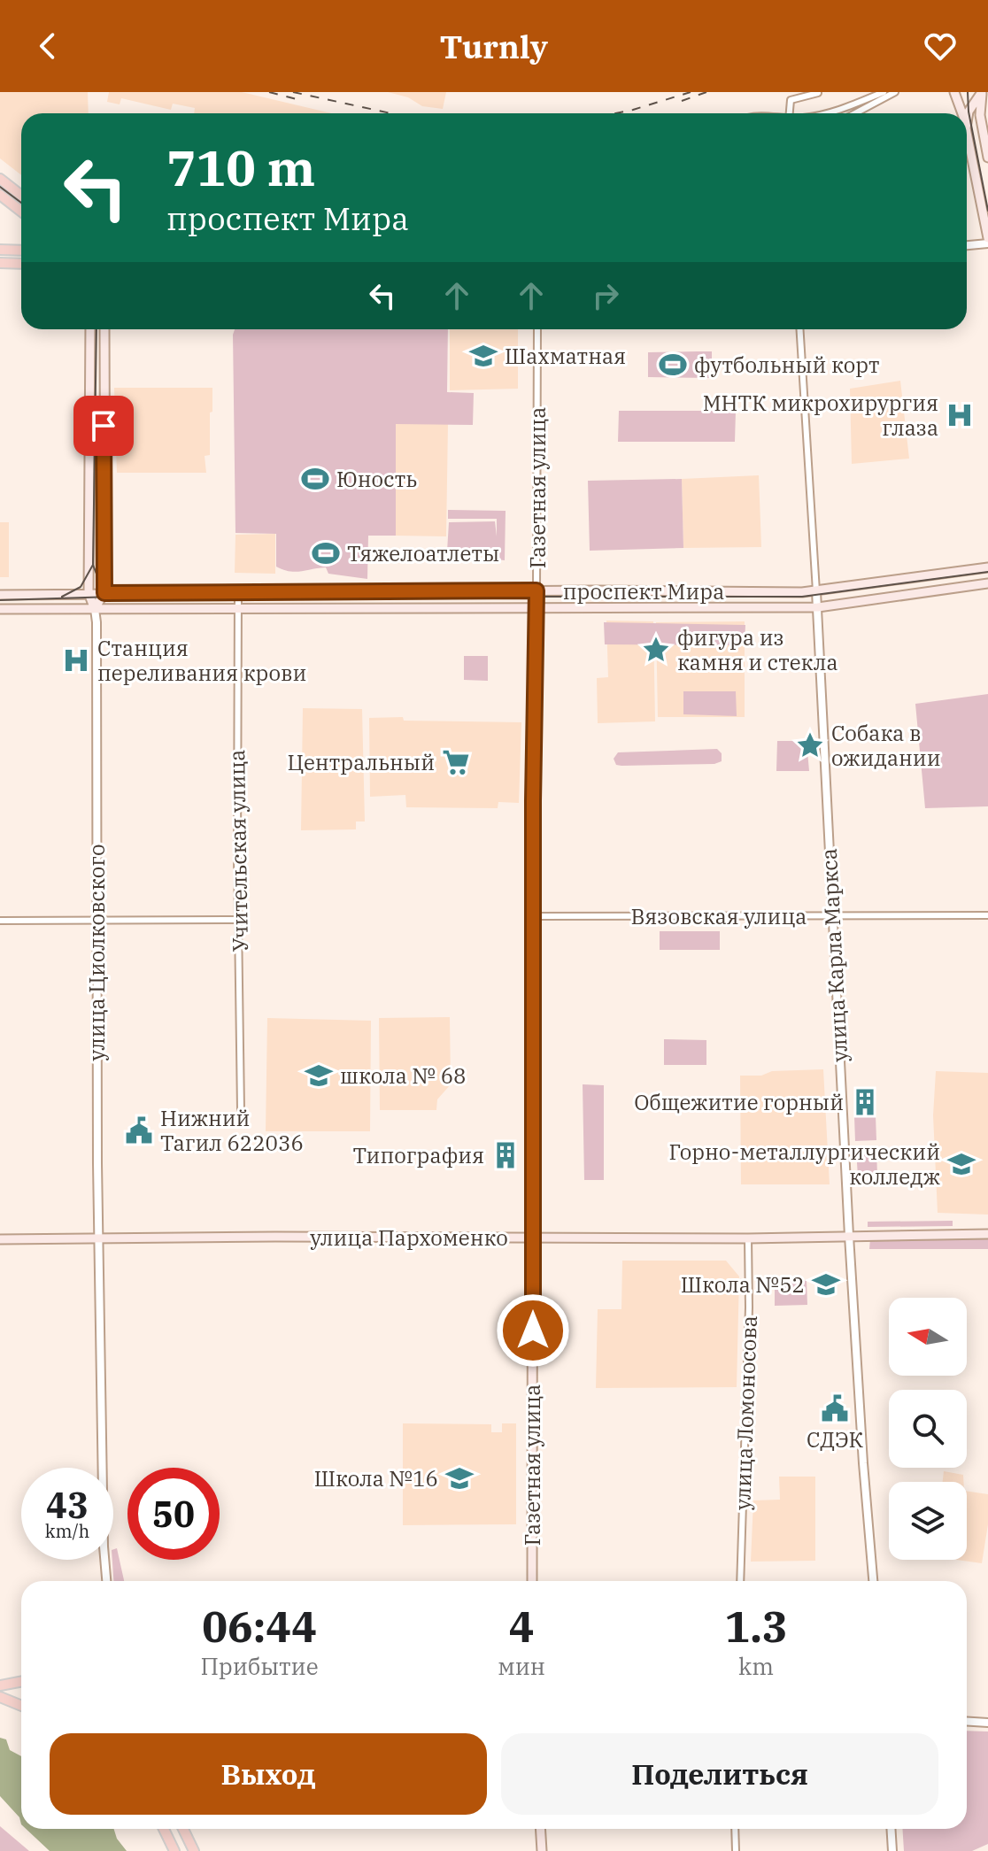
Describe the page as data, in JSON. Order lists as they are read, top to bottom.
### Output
{
  "streets": {
    "main road": [
      "Газетная улица",
      "проспект Мира",
      "улица Циолковского",
      "улица Пархоменко"
    ],
    "street": [
      "Учительская улица",
      "Вязовская улица",
      "улица Карла Маркса",
      "улица Ломоносова"
    ]
  },
  "crossings": [
    ["Газетная улица", "проспект Мира"],
    ["Газетная улица", "Вязовская улица"],
    ["Газетная улица", "улица Пархоменко"],
    ["проспект Мира", "Учительская улица"],
    ["проспект Мира", "улица Циолковского"],
    ["проспект Мира", "улица Карла Маркса"],
    ["Вязовская улица", "улица Карла Маркса"],
    ["улица Циолковского", "улица Пархоменко"],
    ["улица Карла Маркса", "улица Пархоменко"],
    ["улица Пархоменко", "улица Ломоносова"]
  ],
  "places": {
    "school or university": [
      "Шахматная",
      "школа № 68",
      "Горно-металлургический колледж",
      "Школа №52",
      "Школа №16"
    ],
    "sports": ["футбольный корт", "Юность", "Тяжелоатлеты"],
    "hospital": ["МНТК микрохирургия глаза", "Станция переливания крови"],
    "place": ["фигура из камня и стекла", "Собака в ожидании"],
    "supermarket": ["Центральный"],
    "building": ["Общежитие горный", "Типография"],
    "public building": ["Нижний Тагил 622036", "СДЭК"]
  },
  "north": "left",
  "page": {
    "header": "Turnly",
    "turn": ["710 m", "проспект Мира"],
    "speed": "43 km/h",
    "limit": "50",
    "eta": [
      "06:44",
      "Прибытие",
      "4",
      "мин",
      "1.3",
      "km"
    ],
    "buttons": ["Выход", "Поделиться"]
  }
}
